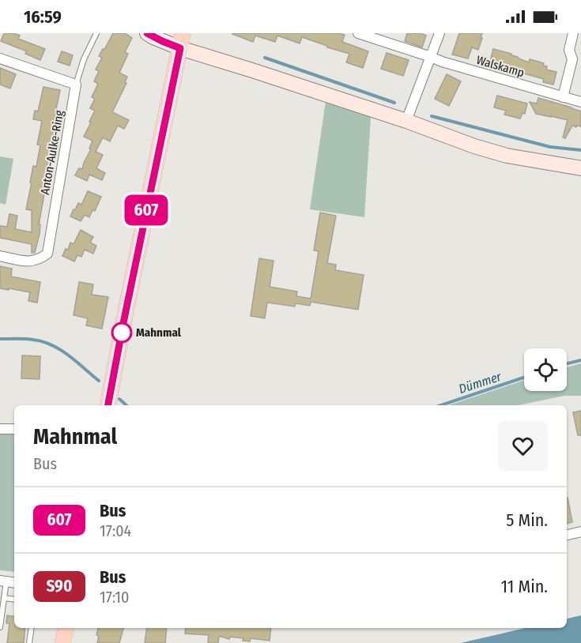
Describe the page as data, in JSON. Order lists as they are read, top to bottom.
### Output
{
  "streets": {
    "street": ["Walskamp", "Anton-Aulke-Ring"]
  },
  "water": ["Dümmer"],
  "places": ["Mahnmal"],
  "lines": ["bus line 607"],
  "page": {
    "status": "16:59",
    "on_map": "607",
    "heading": ["Mahnmal", "Bus"],
    "list": [
      {
        "mark": "607",
        "name": "Bus",
        "note": "17:04",
        "value": "5 Min."
      },
      {
        "mark": "S90",
        "name": "Bus",
        "note": "17:10",
        "value": "11 Min."
      }
    ]
  }
}
